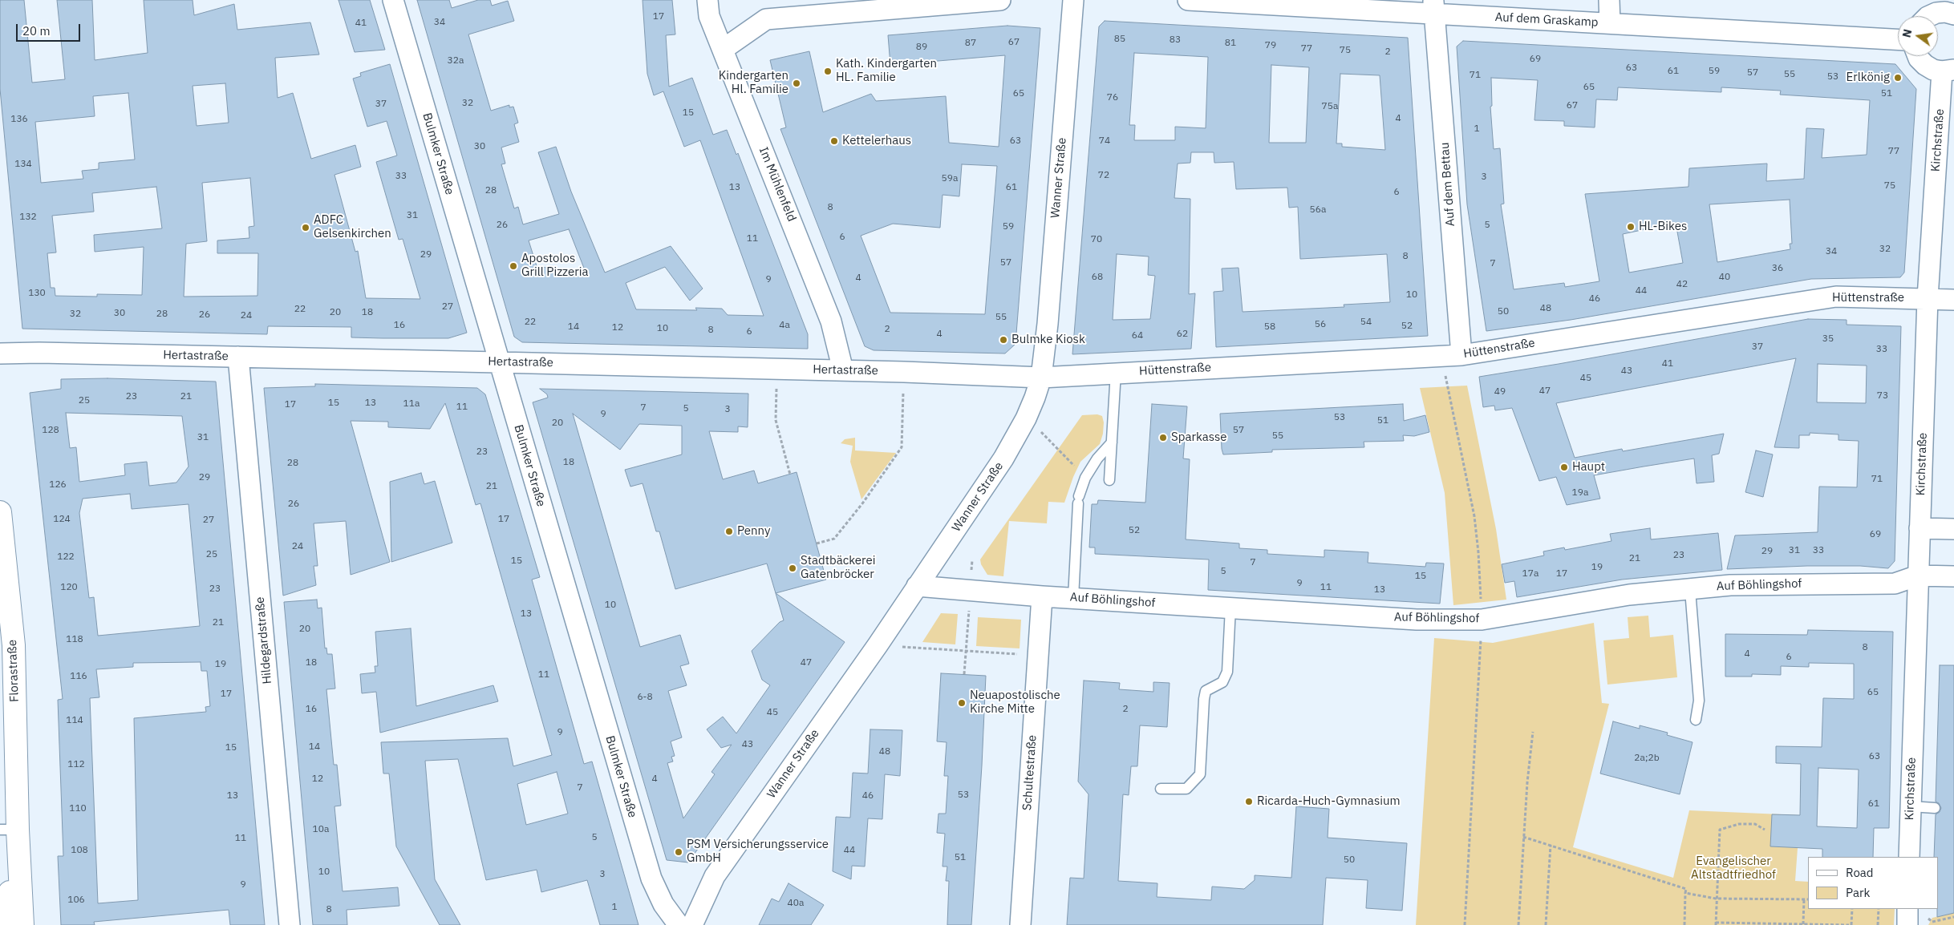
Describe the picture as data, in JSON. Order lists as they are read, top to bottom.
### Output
{
  "streets": {
    "main road": ["Florastraße"],
    "street": [
      "Auf dem Graskamp",
      "Kirchstraße",
      "Bulmker Straße",
      "Wanner Straße",
      "Im Mühlenfeld",
      "Auf dem Bettau",
      "Hüttenstraße",
      "Hertastraße",
      "Auf Böhlingshof",
      "Hildegardstraße",
      "Schultestraße"
    ]
  },
  "crossings": [
    ["Auf dem Graskamp", "Auf dem Bettau"],
    ["Kirchstraße", "Hüttenstraße"],
    ["Kirchstraße", "Auf Böhlingshof"],
    ["Bulmker Straße", "Hertastraße"],
    ["Wanner Straße", "Hüttenstraße"],
    ["Wanner Straße", "Hertastraße"],
    ["Wanner Straße", "Auf Böhlingshof"],
    ["Im Mühlenfeld", "Hertastraße"],
    ["Auf dem Bettau", "Hüttenstraße"],
    ["Hüttenstraße", "Hertastraße"],
    ["Hertastraße", "Hildegardstraße"],
    ["Auf Böhlingshof", "Schultestraße"]
  ],
  "parks": ["Evangelischer Altstadtfriedhof"],
  "places": [
    "Kath. Kindergarten HL. Familie",
    "Erlkönig",
    "Kindergarten Hl. Familie",
    "Kettelerhaus",
    "HL-Bikes",
    "ADFC Gelsenkirchen",
    "Apostolos Grill Pizzeria",
    "Bulmke Kiosk",
    "Sparkasse",
    "Haupt",
    "Penny",
    "Stadtbäckerei Gatenbröcker",
    "Neuapostolische Kirche Mitte",
    "Ricarda-Huch-Gymnasium",
    "PSM Versicherungsservice GmbH"
  ],
  "house_numbers": [
    "17",
    "34",
    "41",
    "85",
    "83",
    "67",
    "87",
    "81",
    "79",
    "89",
    "77",
    "75",
    "2",
    "69",
    "32a",
    "63",
    "61",
    "59",
    "57",
    "55",
    "71",
    "53",
    "65",
    "65",
    "51",
    "76",
    "32",
    "37",
    "67",
    "75a",
    "15",
    "4",
    "136",
    "1",
    "63",
    "74",
    "30",
    "77",
    "134",
    "72",
    "33",
    "3",
    "59a",
    "75",
    "13",
    "61",
    "28",
    "6",
    "8",
    "56a",
    "31",
    "132",
    "26",
    "5",
    "59",
    "6",
    "11",
    "70",
    "32",
    "34",
    "29",
    "8",
    "57",
    "7",
    "36",
    "68",
    "40",
    "4",
    "9",
    "42",
    "44",
    "130",
    "10",
    "46",
    "27",
    "48",
    "22",
    "50",
    "20",
    "18",
    "30",
    "32",
    "28",
    "26",
    "24",
    "55",
    "22",
    "54",
    "56",
    "16",
    "4a",
    "52",
    "14",
    "58",
    "12",
    "10",
    "2",
    "8",
    "6",
    "4",
    "62",
    "64",
    "35",
    "37",
    "33",
    "41",
    "43",
    "45",
    "47",
    "49",
    "73",
    "23",
    "21",
    "25",
    "15",
    "13",
    "11a",
    "17",
    "11",
    "7",
    "5",
    "3",
    "9",
    "53",
    "51",
    "20",
    "128",
    "57",
    "55",
    "31",
    "23",
    "18",
    "28",
    "29",
    "71",
    "126",
    "21",
    "19a",
    "26",
    "124",
    "17",
    "27",
    "52",
    "69",
    "24",
    "31",
    "33",
    "29",
    "25",
    "23",
    "122",
    "21",
    "15",
    "7",
    "19",
    "5",
    "17a",
    "17",
    "15",
    "9",
    "120",
    "11",
    "23",
    "13",
    "10",
    "13",
    "21",
    "20",
    "118",
    "8",
    "4",
    "6",
    "18",
    "47",
    "19",
    "11",
    "116",
    "65",
    "17",
    "6-8",
    "16",
    "2",
    "45",
    "114",
    "9",
    "43",
    "14",
    "15",
    "48",
    "63",
    "2a;2b",
    "112",
    "12",
    "4",
    "7",
    "53",
    "13",
    "46",
    "61",
    "110",
    "10a",
    "5",
    "11",
    "108",
    "44",
    "51",
    "50",
    "10",
    "3",
    "9",
    "106",
    "40a",
    "1",
    "8"
  ],
  "legend": ["Road", "Park"],
  "scale_bar": "20 m",
  "north": "left"
}
